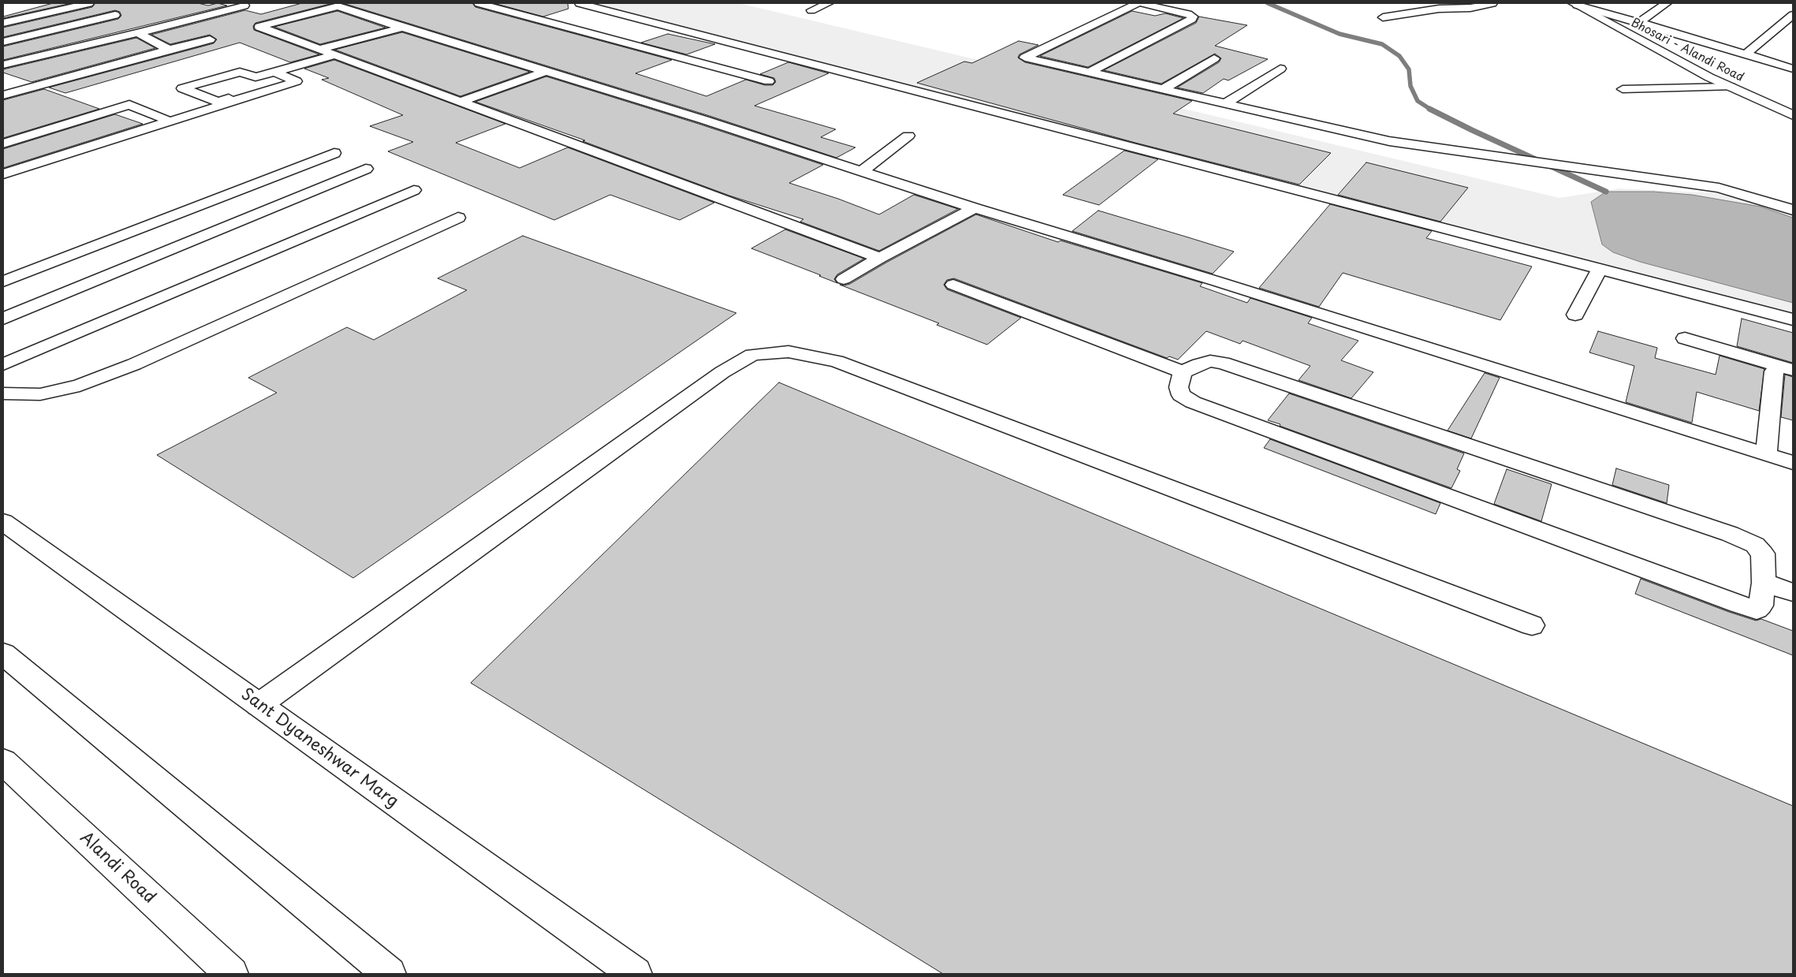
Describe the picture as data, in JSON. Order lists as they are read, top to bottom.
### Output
{
  "streets": {
    "street": ["Bhosari - Alandi Road", "Sant Dyaneshwar Marg", "Alandi Road"]
  }
}
